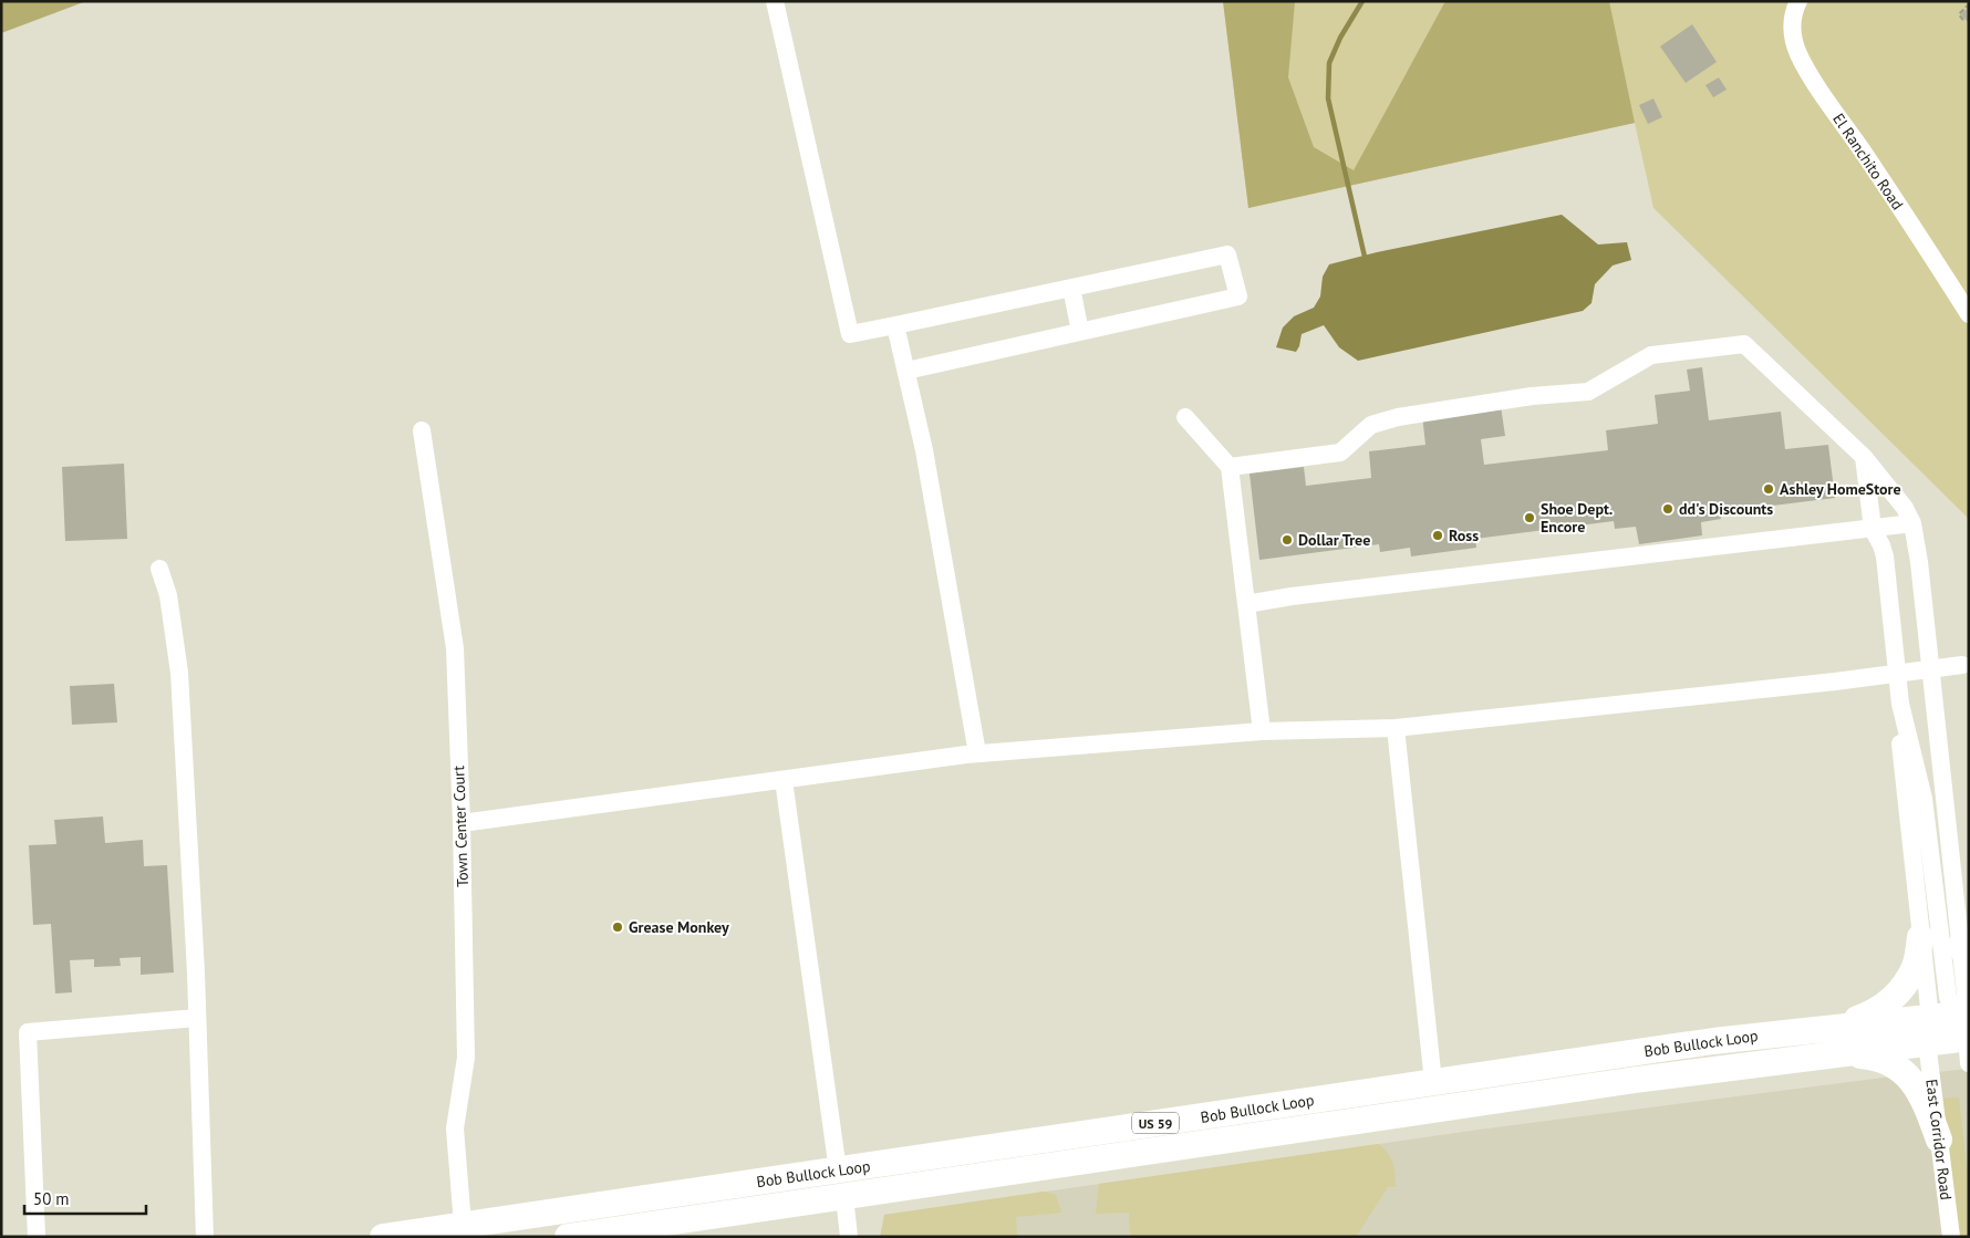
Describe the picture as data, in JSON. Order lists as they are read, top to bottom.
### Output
{
  "streets": {
    "highway": ["Bob Bullock Loop", "US 59"],
    "street": ["El Ranchito Road", "Town Center Court", "East Corridor Road"]
  },
  "crossings": [
    ["Town Center Court", "Bob Bullock Loop"],
    ["Bob Bullock Loop", "East Corridor Road"]
  ],
  "places": [
    "Ashley HomeStore",
    "dd's Discounts",
    "Shoe Dept. Encore",
    "Ross",
    "Dollar Tree",
    "Grease Monkey"
  ],
  "scale_bar": "50 m"
}
